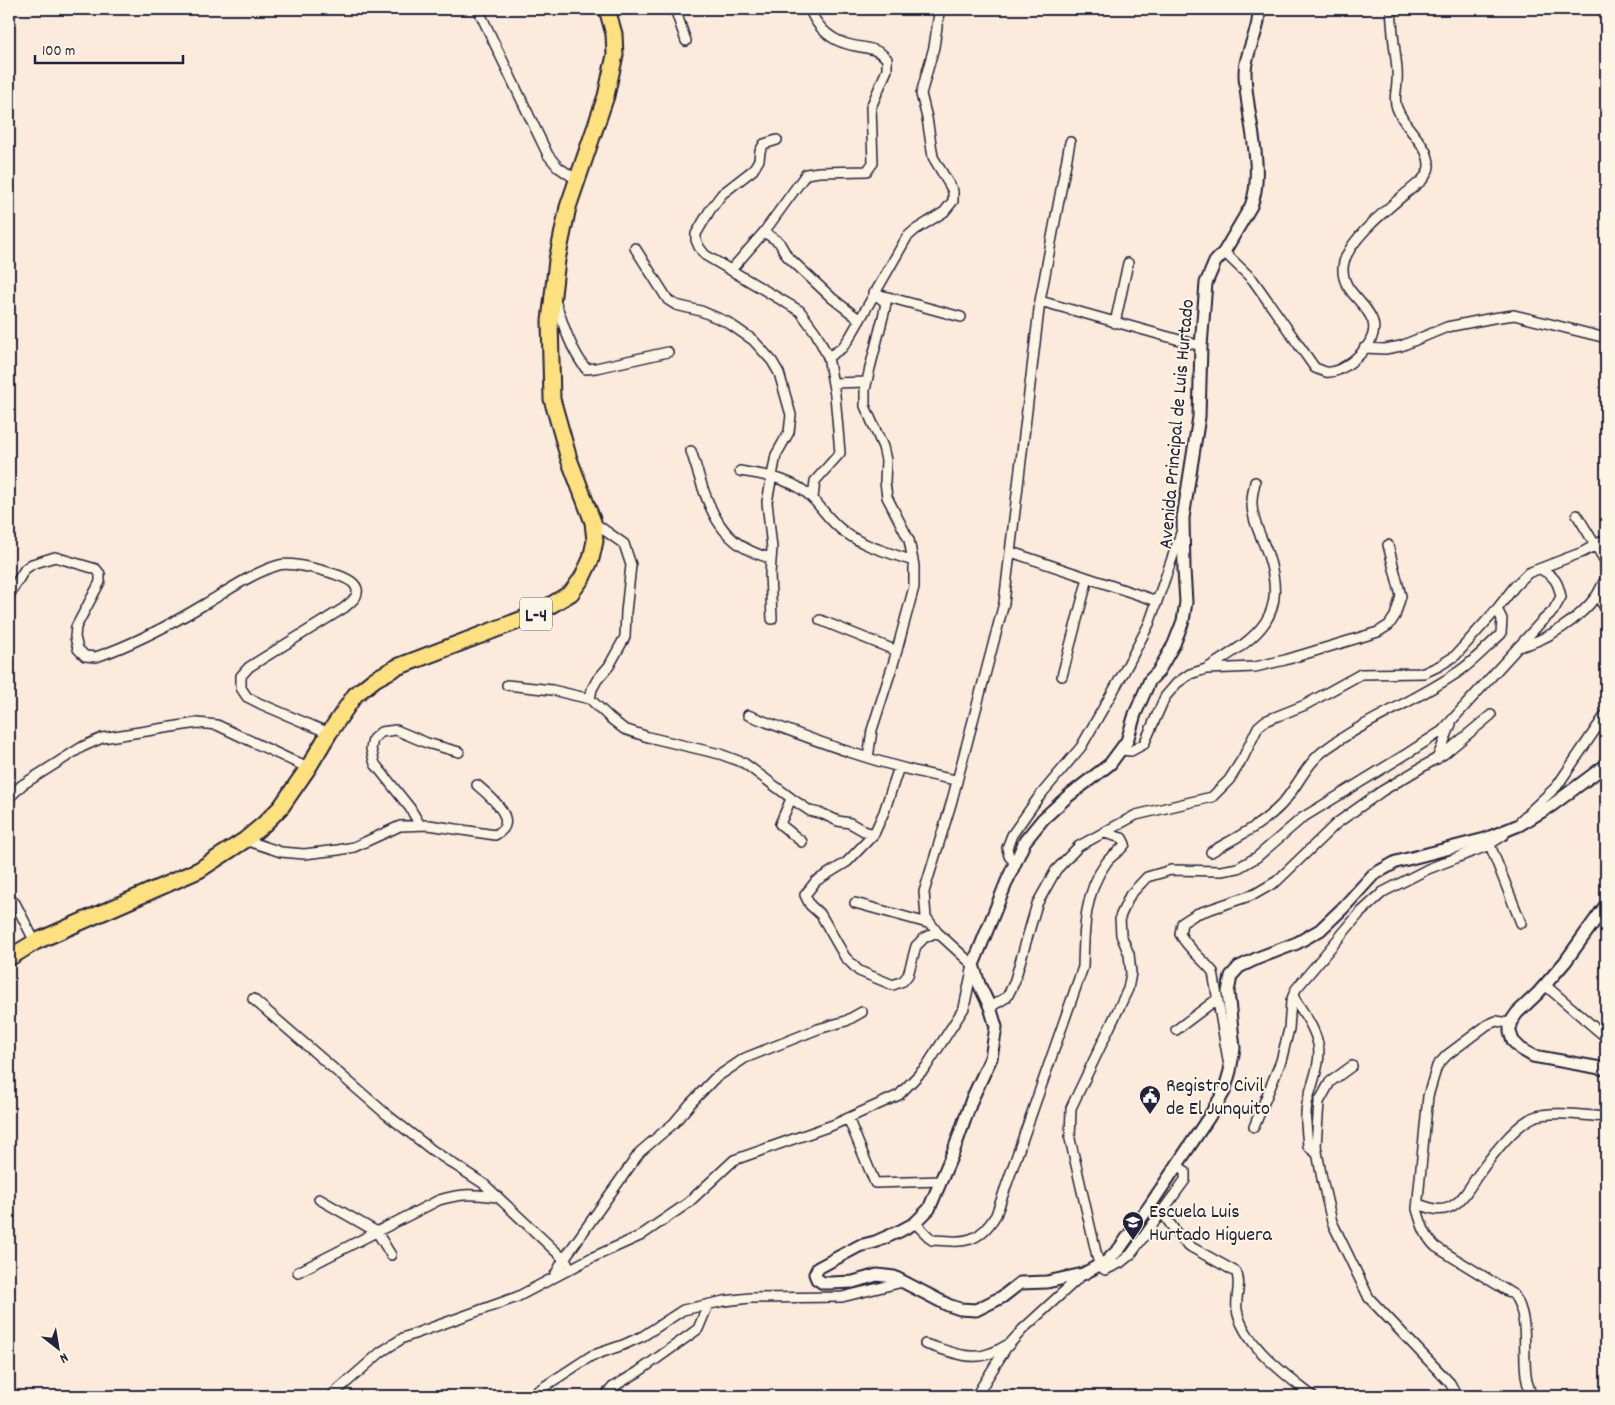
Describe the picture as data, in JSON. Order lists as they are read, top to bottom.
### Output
{
  "streets": {
    "main road": ["L-4"],
    "street": ["Avenida Principal de Luis Hurtado"]
  },
  "places": {
    "public building": ["Registro Civil de El Junquito"],
    "school or university": ["Escuela Luis Hurtado Higuera"]
  },
  "scale_bar": "100 m",
  "north": "bottom right"
}
